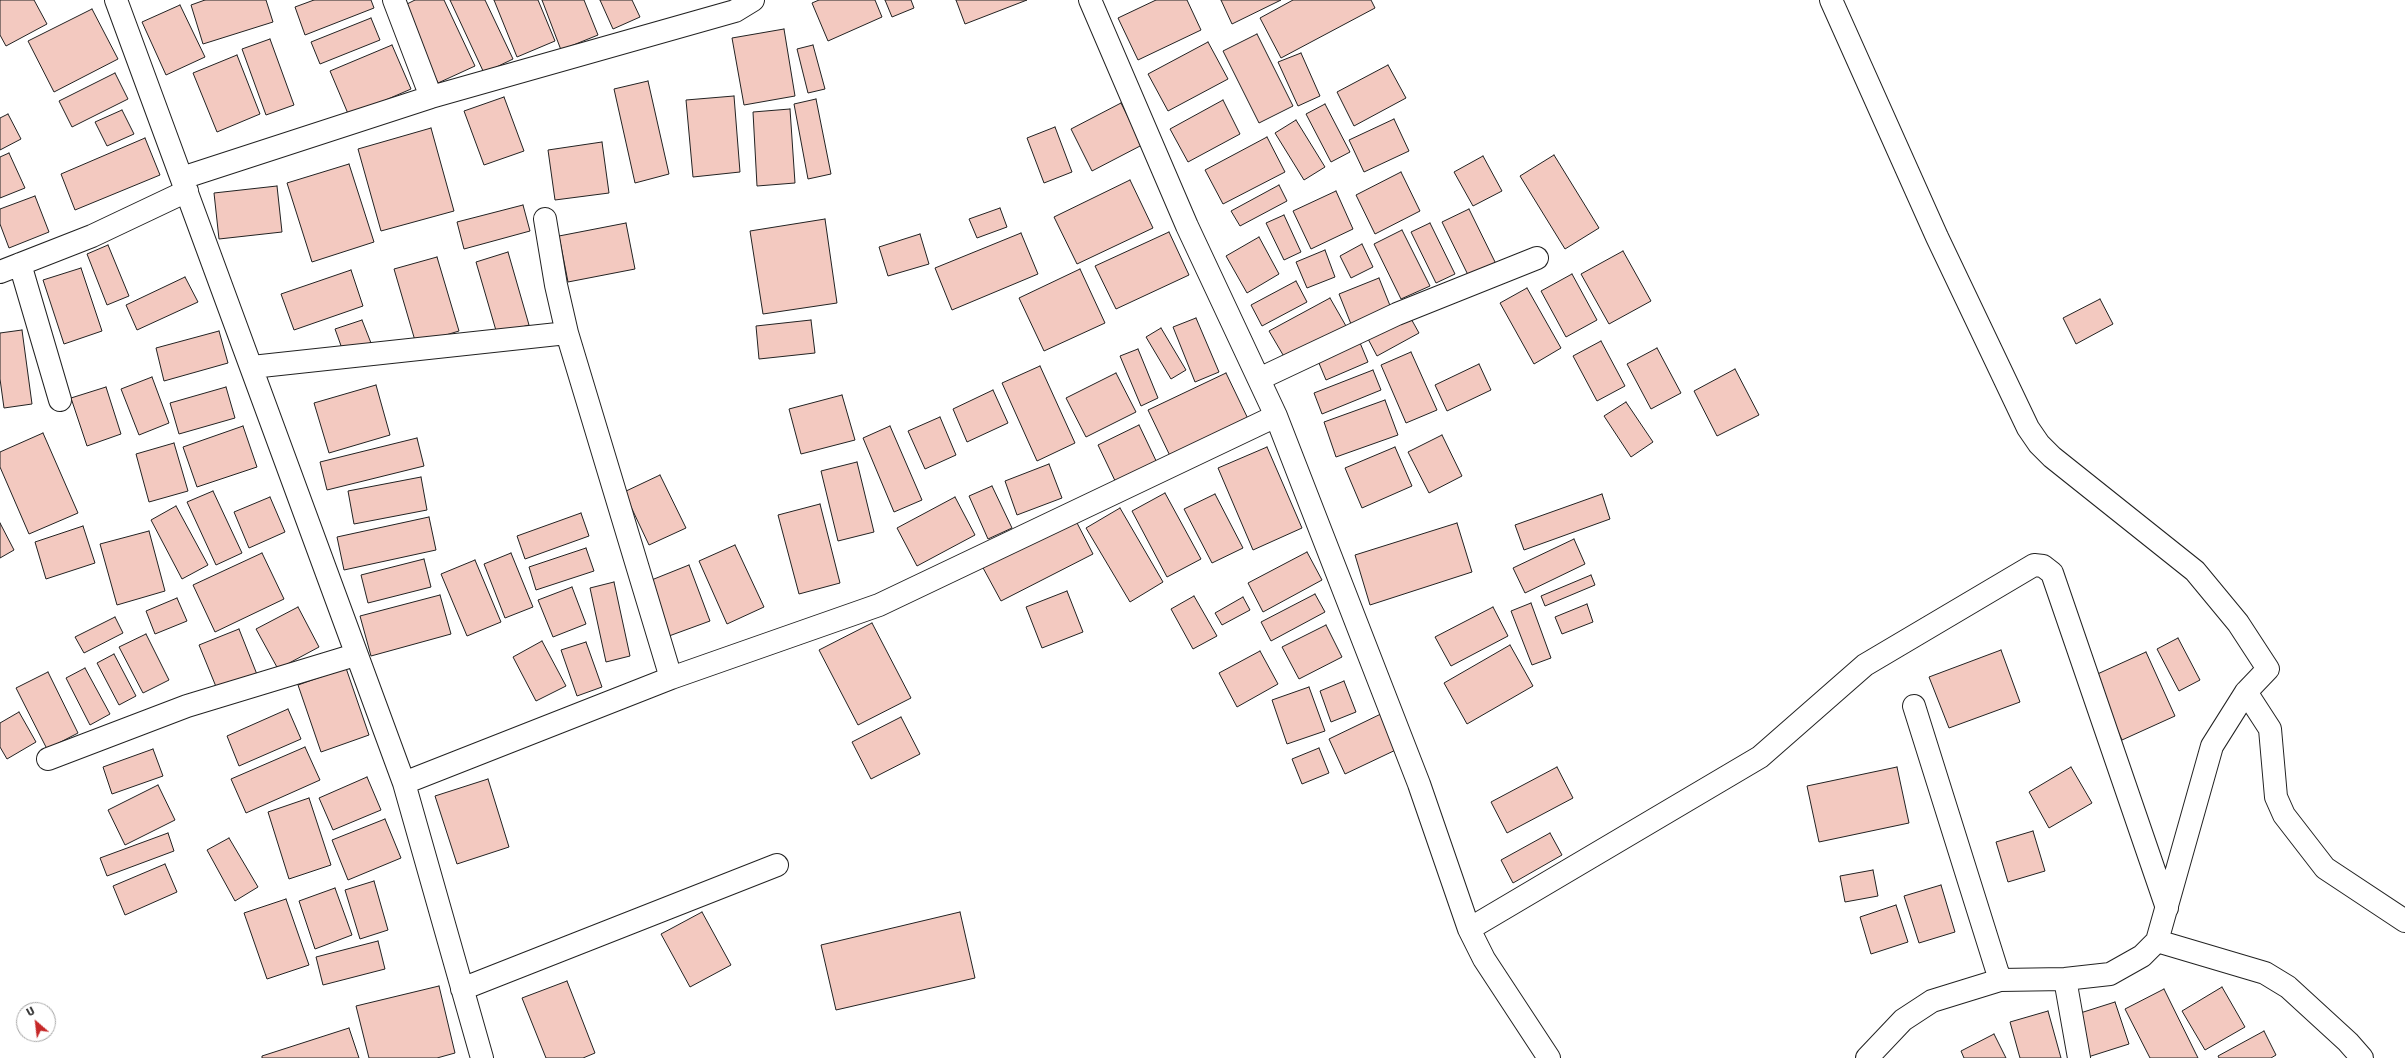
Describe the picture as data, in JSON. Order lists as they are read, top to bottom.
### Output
{
  "north": "top left"
}
